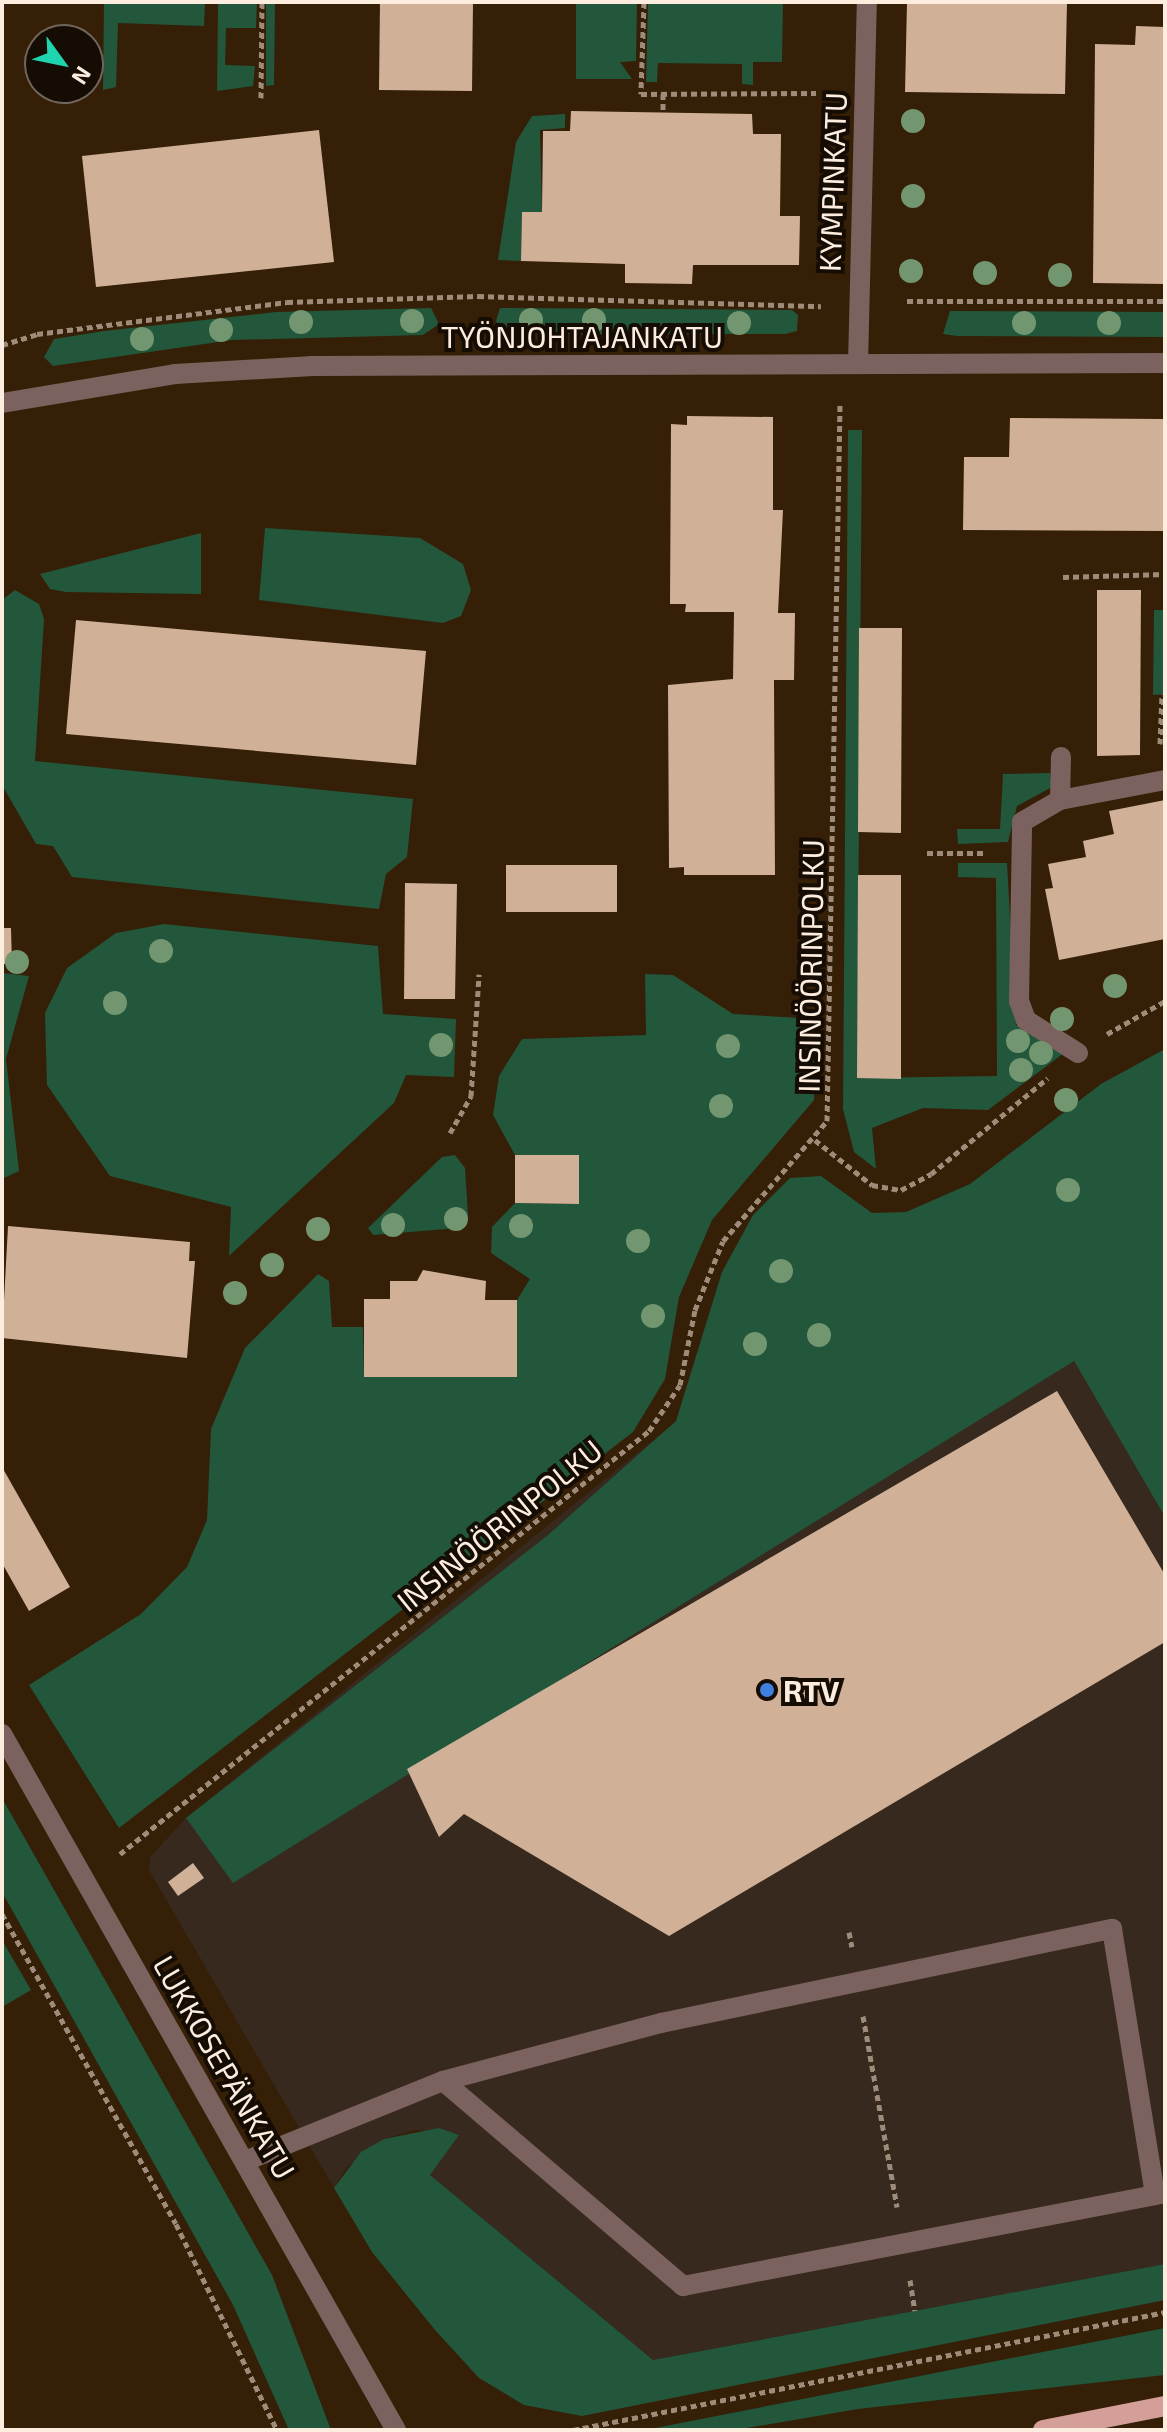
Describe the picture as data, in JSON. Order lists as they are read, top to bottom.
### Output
{
  "streets": {
    "street": ["KYMPINKATU", "TYÖNJOHTAJANKATU", "LUKKOSEPÄNKATU"],
    "path": ["INSINÖÖRINPOLKU"]
  },
  "crossings": [
    ["KYMPINKATU", "TYÖNJOHTAJANKATU"]
  ],
  "places": ["RTV"],
  "north": "bottom right"
}
